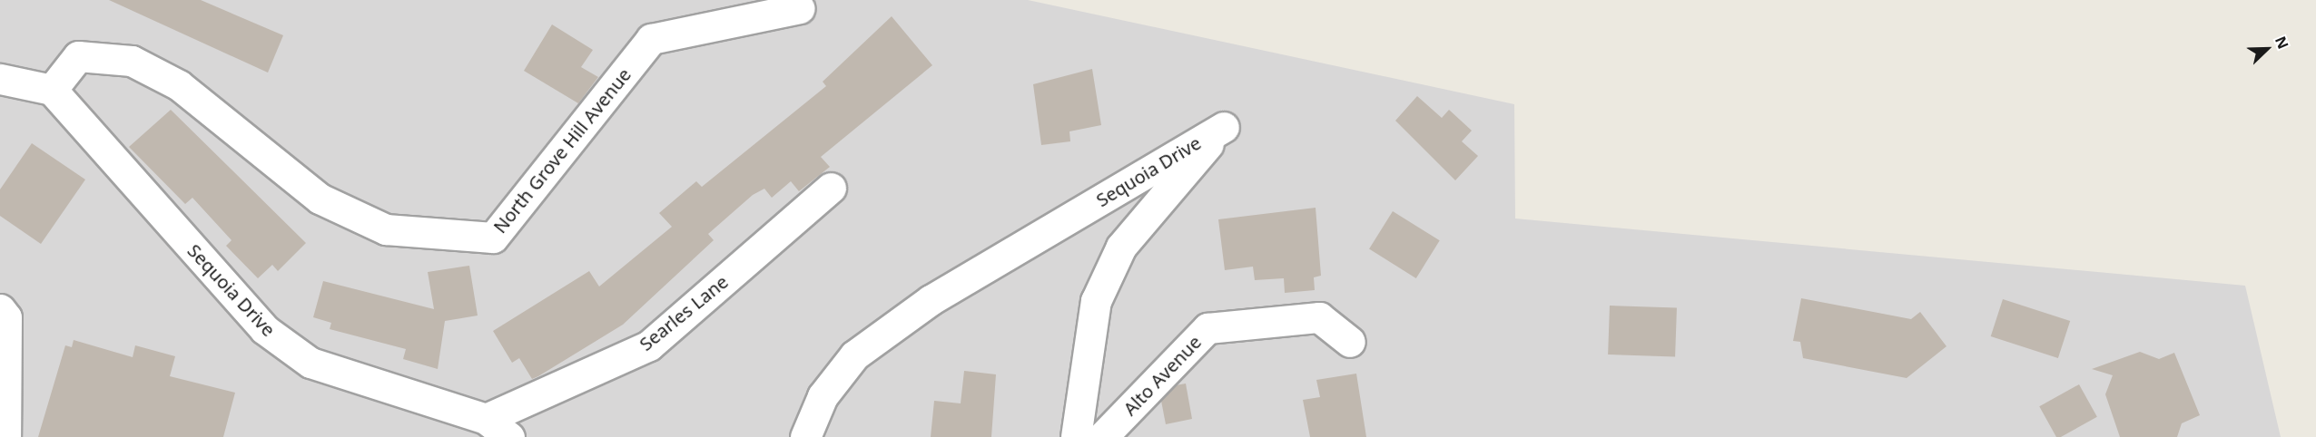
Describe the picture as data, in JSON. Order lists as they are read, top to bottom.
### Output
{
  "streets": {
    "street": [
      "North Grove Hill Avenue",
      "Sequoia Drive",
      "Searles Lane",
      "Alto Avenue"
    ]
  },
  "crossings": [
    ["North Grove Hill Avenue", "Sequoia Drive"],
    ["Sequoia Drive", "Searles Lane"]
  ],
  "north": "top right"
}
